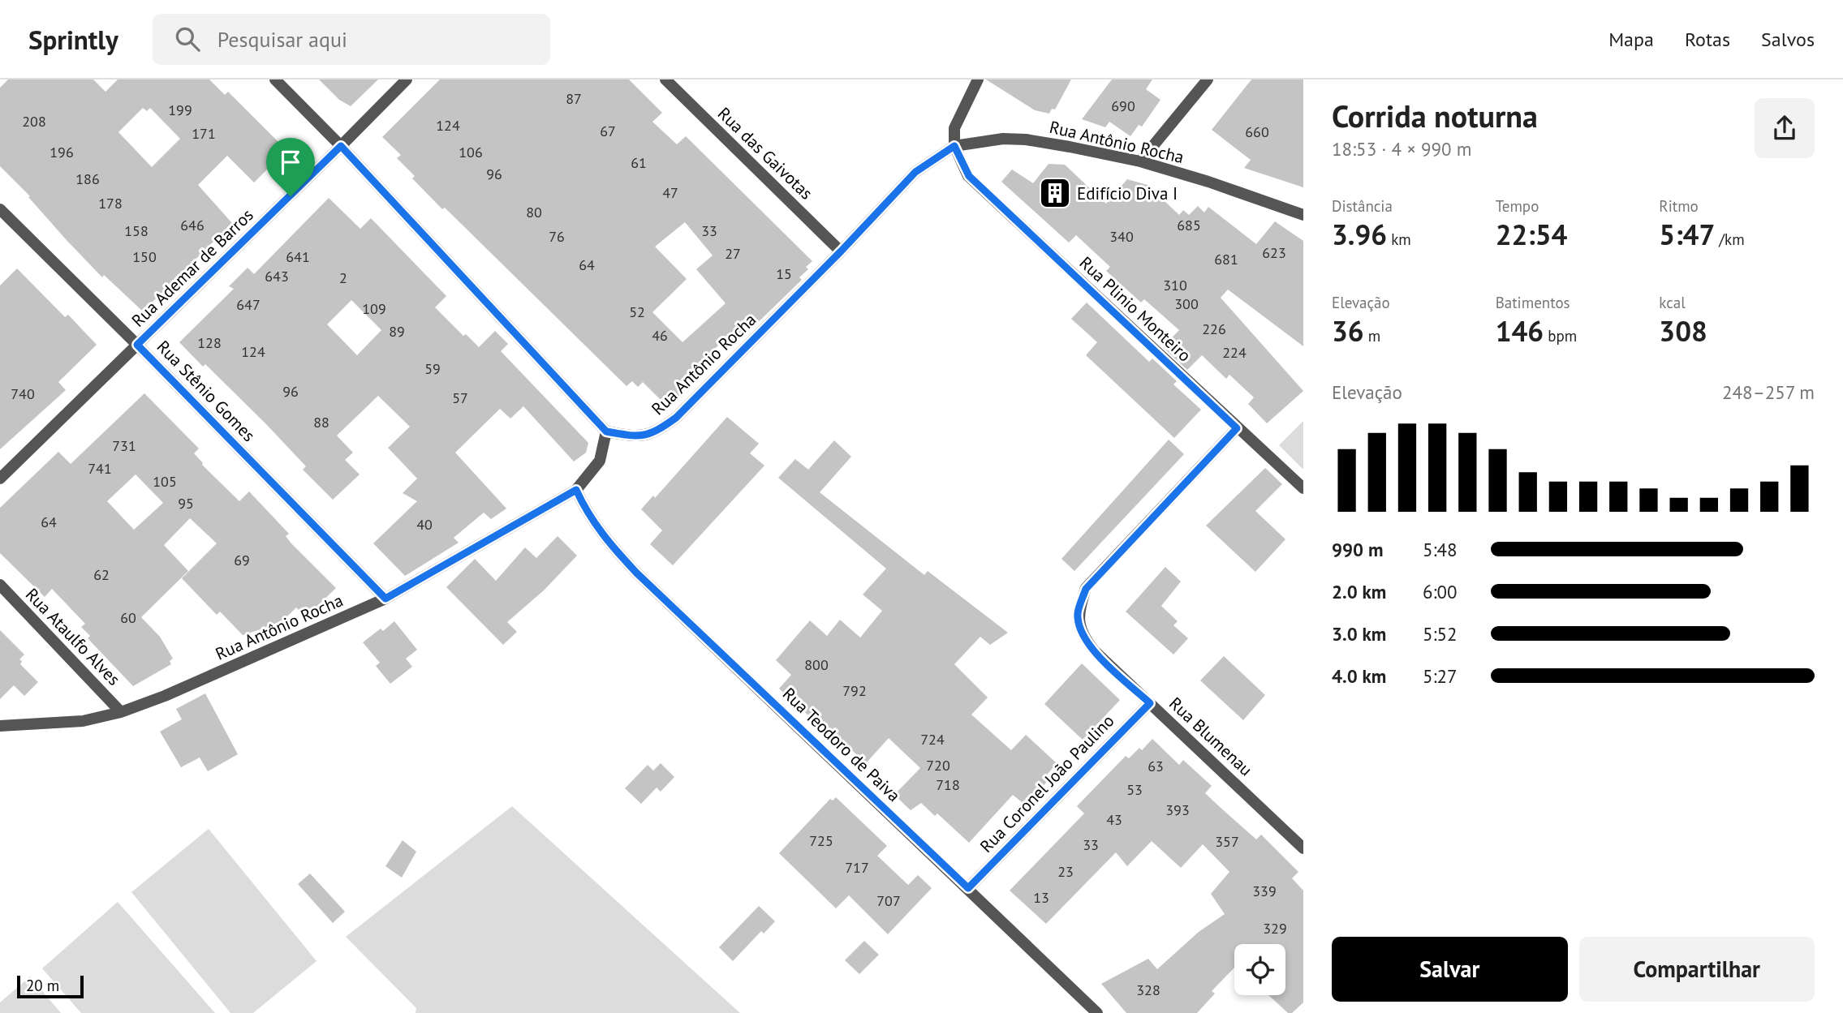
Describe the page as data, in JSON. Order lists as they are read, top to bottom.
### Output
{
  "streets": {
    "street": [
      "Rua Antônio Rocha",
      "Rua das Gaivotas",
      "Rua Ademar de Barros",
      "Rua Plinio Monteiro",
      "Rua Stênio Gomes",
      "Rua Ataulfo Alves",
      "Rua Blumenau",
      "Rua Teodoro de Paiva",
      "Rua Coronel João Paulino"
    ]
  },
  "crossings": [
    ["Rua Antônio Rocha", "Rua das Gaivotas"],
    ["Rua Antônio Rocha", "Rua Plinio Monteiro"],
    ["Rua Antônio Rocha", "Rua Stênio Gomes"],
    ["Rua Antônio Rocha", "Rua Ataulfo Alves"],
    ["Rua Antônio Rocha", "Rua Teodoro de Paiva"],
    ["Rua Ademar de Barros", "Rua Stênio Gomes"],
    ["Rua Plinio Monteiro", "Rua Blumenau"],
    ["Rua Blumenau", "Rua Coronel João Paulino"],
    ["Rua Teodoro de Paiva", "Rua Coronel João Paulino"]
  ],
  "places": {
    "building": ["Edifício Diva I"]
  },
  "house_numbers": [
    "87",
    "690",
    "199",
    "208",
    "124",
    "67",
    "660",
    "171",
    "196",
    "106",
    "61",
    "96",
    "186",
    "47",
    "178",
    "80",
    "646",
    "685",
    "158",
    "33",
    "76",
    "340",
    "623",
    "27",
    "150",
    "641",
    "681",
    "64",
    "15",
    "643",
    "2",
    "310",
    "300",
    "647",
    "109",
    "52",
    "226",
    "89",
    "46",
    "128",
    "124",
    "224",
    "59",
    "96",
    "740",
    "57",
    "88",
    "731",
    "741",
    "105",
    "95",
    "64",
    "40",
    "69",
    "62",
    "60",
    "800",
    "792",
    "724",
    "720",
    "63",
    "718",
    "53",
    "393",
    "43",
    "725",
    "357",
    "33",
    "717",
    "23",
    "339",
    "13",
    "707",
    "329",
    "328"
  ],
  "scale_bar": "20 m",
  "page": {
    "header": "Sprintly",
    "search": "Pesquisar aqui",
    "nav": ["Mapa", "Rotas", "Salvos"],
    "heading": ["Corrida noturna", "18:53 · 4 × 990 m"],
    "stats": [
      ["Distância", "3.96 km"],
      ["Tempo", "22:54"],
      ["Ritmo", "5:47 /km"],
      ["Elevação", "36 m"],
      ["Batimentos", "146 bpm"],
      ["kcal", "308"]
    ],
    "chart": ["Elevação", "248–257 m"],
    "list": [
      {
        "name": "990 m",
        "note": "5:48"
      },
      {
        "name": "2.0 km",
        "note": "6:00"
      },
      {
        "name": "3.0 km",
        "note": "5:52"
      },
      {
        "name": "4.0 km",
        "note": "5:27"
      }
    ],
    "buttons": ["Salvar", "Compartilhar"],
    "scale": "20 m"
  }
}
